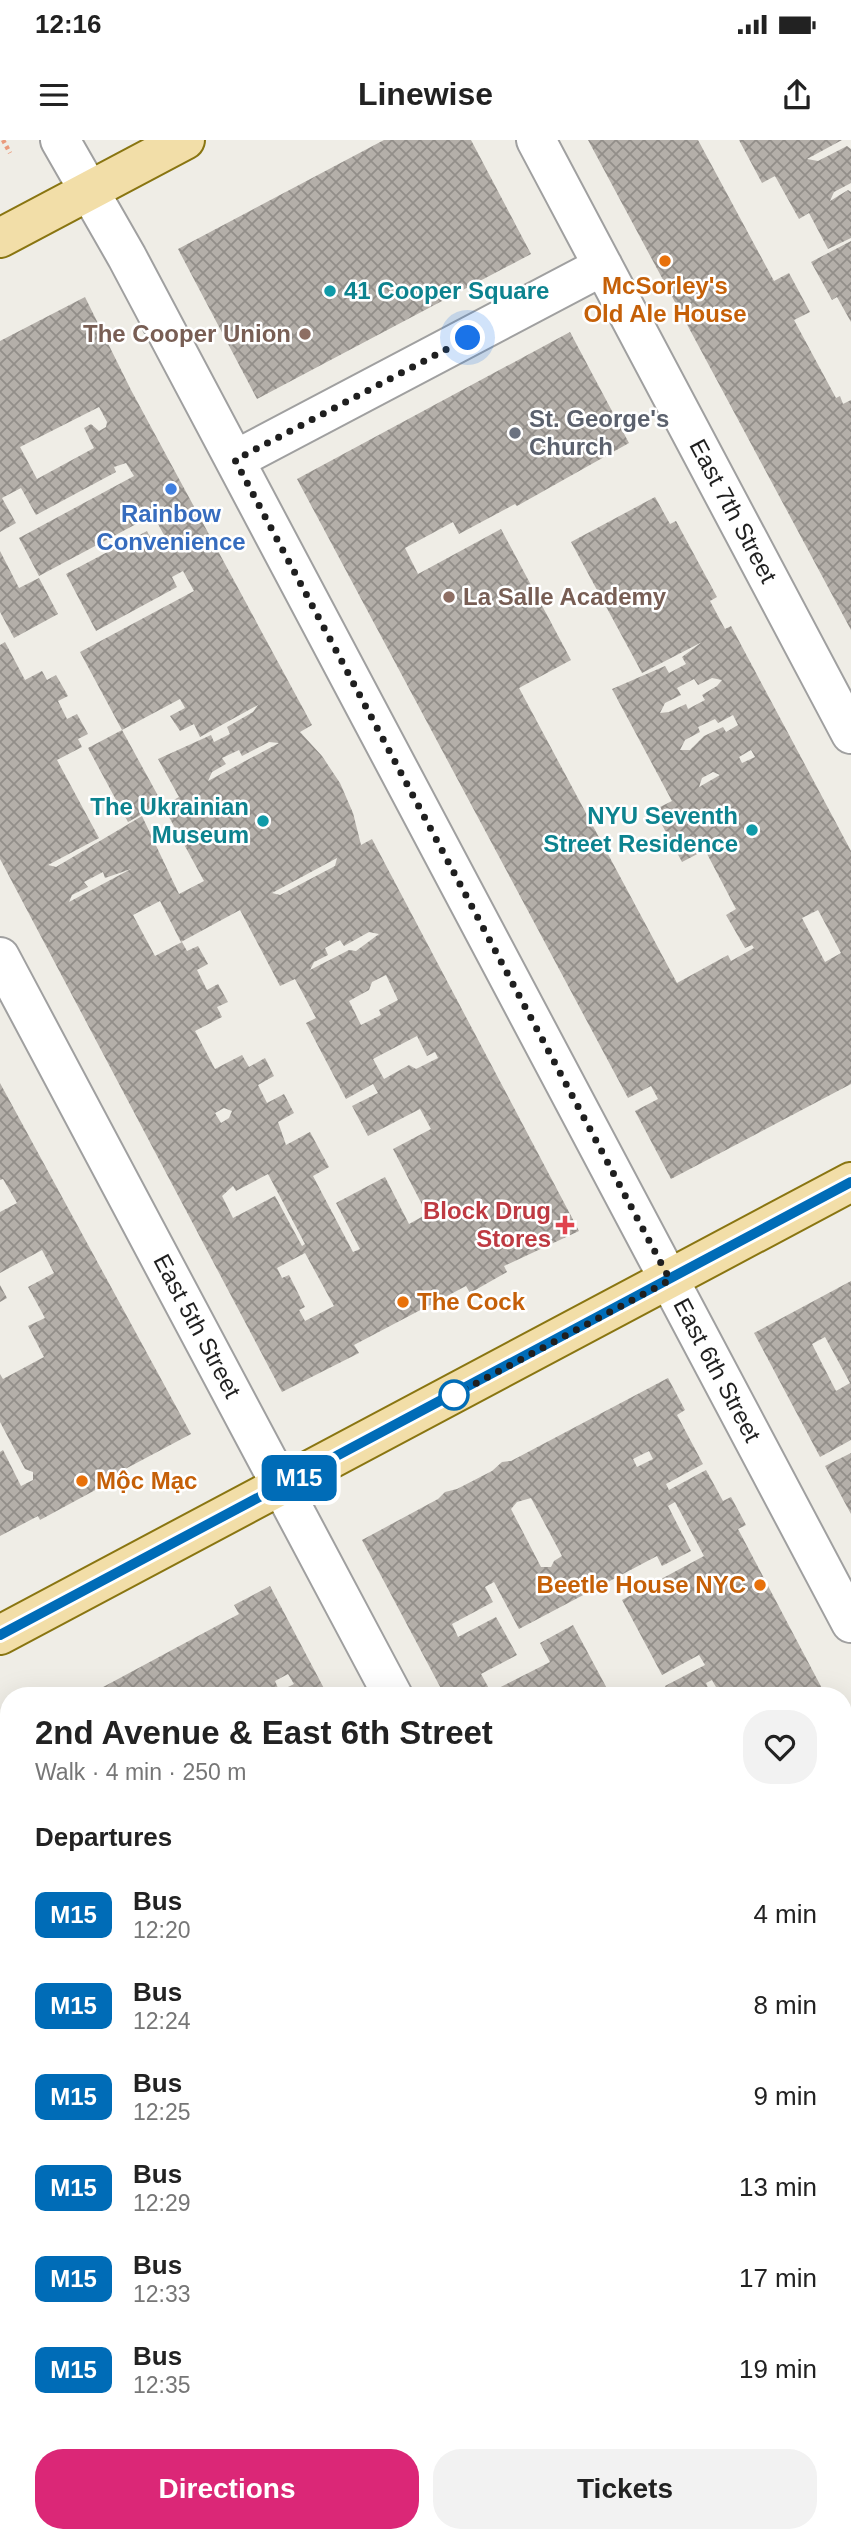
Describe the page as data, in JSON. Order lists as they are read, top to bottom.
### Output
{
  "streets": {
    "street": ["East 7th Street", "East 5th Street", "East 6th Street"]
  },
  "places": {
    "other": [
      "McSorley's Old Ale House",
      "41 Cooper Square",
      "The Cooper Union",
      "St. George's Church",
      "Rainbow Convenience",
      "La Salle Academy",
      "The Ukrainian Museum",
      "NYU Seventh Street Residence",
      "The Cock",
      "Mộc Mạc",
      "Beetle House NYC"
    ],
    "health": ["Block Drug Stores"]
  },
  "lines": ["bus line M15"],
  "page": {
    "status": "12:16",
    "header": "Linewise",
    "on_map": "M15",
    "heading": [
      ["2nd Avenue & East 6th Street", "Walk · 4 min · 250 m"],
      "Departures"
    ],
    "list": [
      {
        "mark": "M15",
        "name": "Bus",
        "note": "12:20",
        "value": "4 min"
      },
      {
        "mark": "M15",
        "name": "Bus",
        "note": "12:24",
        "value": "8 min"
      },
      {
        "mark": "M15",
        "name": "Bus",
        "note": "12:25",
        "value": "9 min"
      },
      {
        "mark": "M15",
        "name": "Bus",
        "note": "12:29",
        "value": "13 min"
      },
      {
        "mark": "M15",
        "name": "Bus",
        "note": "12:33",
        "value": "17 min"
      },
      {
        "mark": "M15",
        "name": "Bus",
        "note": "12:35",
        "value": "19 min"
      }
    ],
    "buttons": ["Directions", "Tickets"]
  }
}
